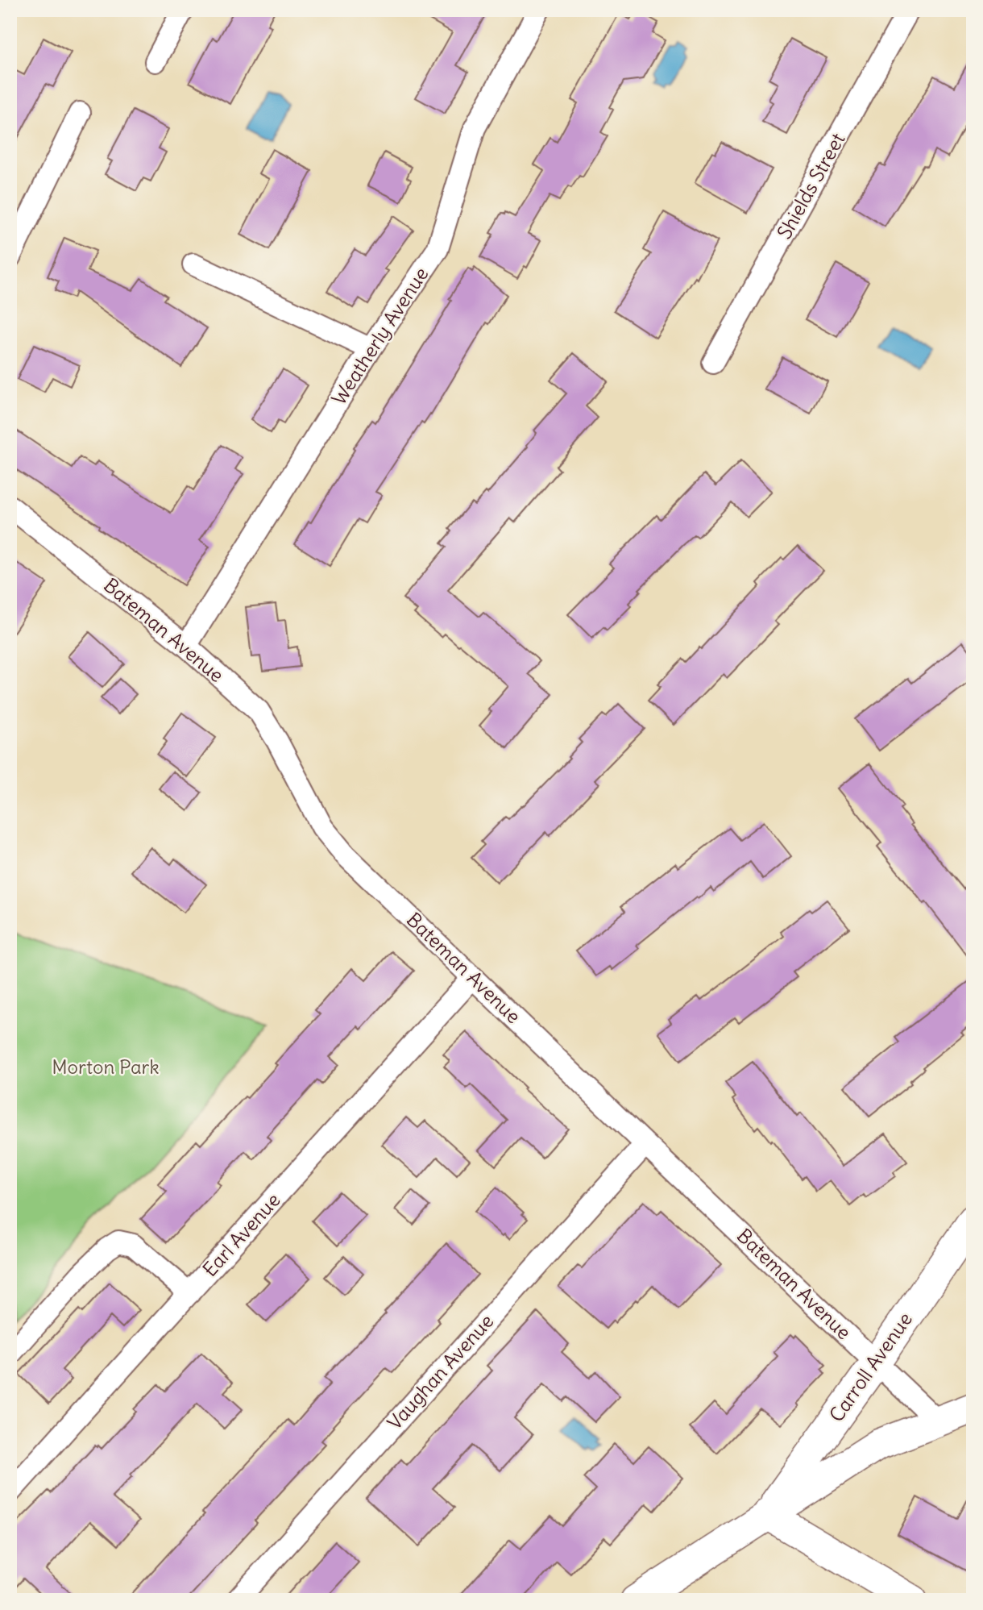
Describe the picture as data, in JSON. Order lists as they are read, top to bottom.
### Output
{
  "streets": {
    "street": [
      "Shields Street",
      "Weatherly Avenue",
      "Bateman Avenue",
      "Earl Avenue",
      "Carroll Avenue",
      "Vaughan Avenue"
    ]
  },
  "crossings": [
    ["Weatherly Avenue", "Bateman Avenue"],
    ["Bateman Avenue", "Earl Avenue"],
    ["Bateman Avenue", "Carroll Avenue"],
    ["Bateman Avenue", "Vaughan Avenue"]
  ],
  "parks": ["Morton Park"]
}
